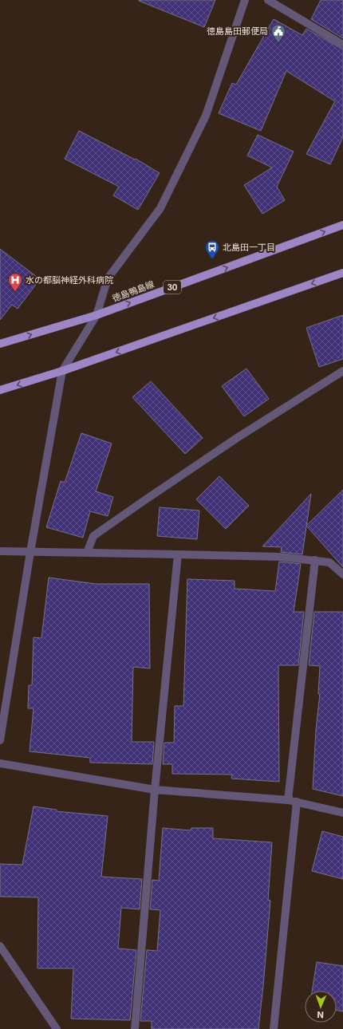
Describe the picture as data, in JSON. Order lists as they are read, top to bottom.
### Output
{
  "streets": {
    "main road": ["30", "徳島鴨島線"]
  },
  "places": {
    "public building": ["徳島島田郵便局"],
    "bus stop": ["北島田一丁目"],
    "hospital": ["水の都脳神経外科病院"]
  },
  "north": "bottom"
}
